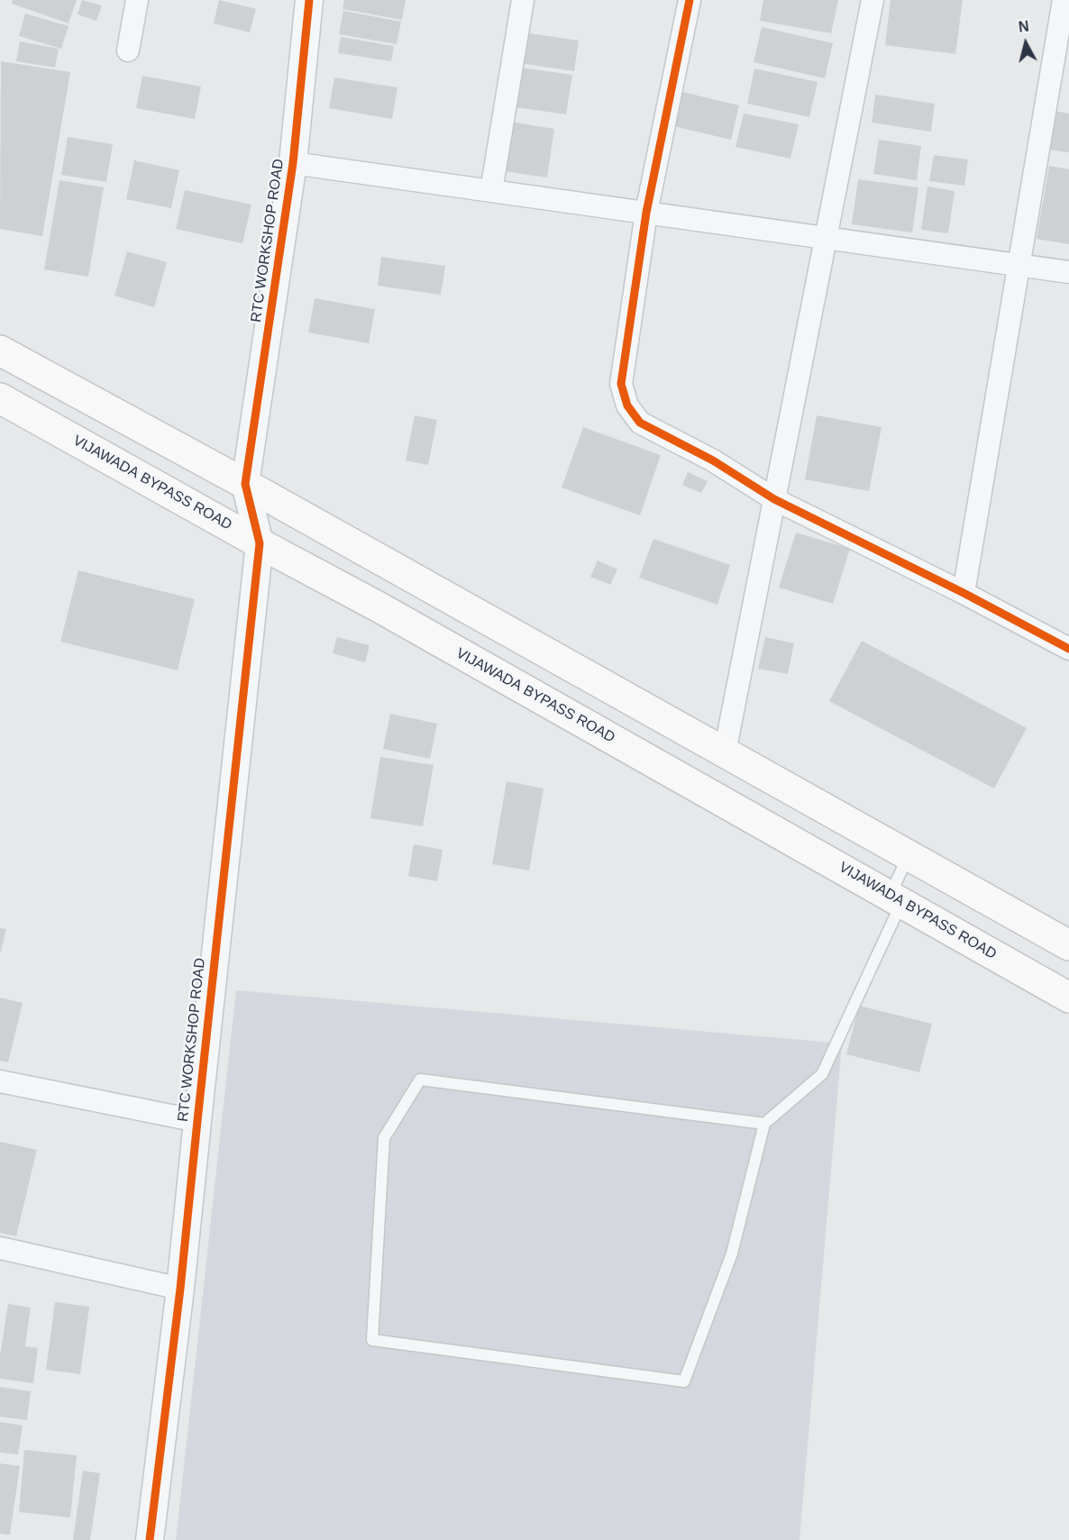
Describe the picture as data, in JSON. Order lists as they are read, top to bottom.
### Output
{
  "streets": {
    "main road": ["VIJAWADA BYPASS ROAD"],
    "street": ["RTC WORKSHOP ROAD"]
  },
  "crossings": [
    ["RTC WORKSHOP ROAD", "VIJAWADA BYPASS ROAD"]
  ],
  "north": "top"
}
